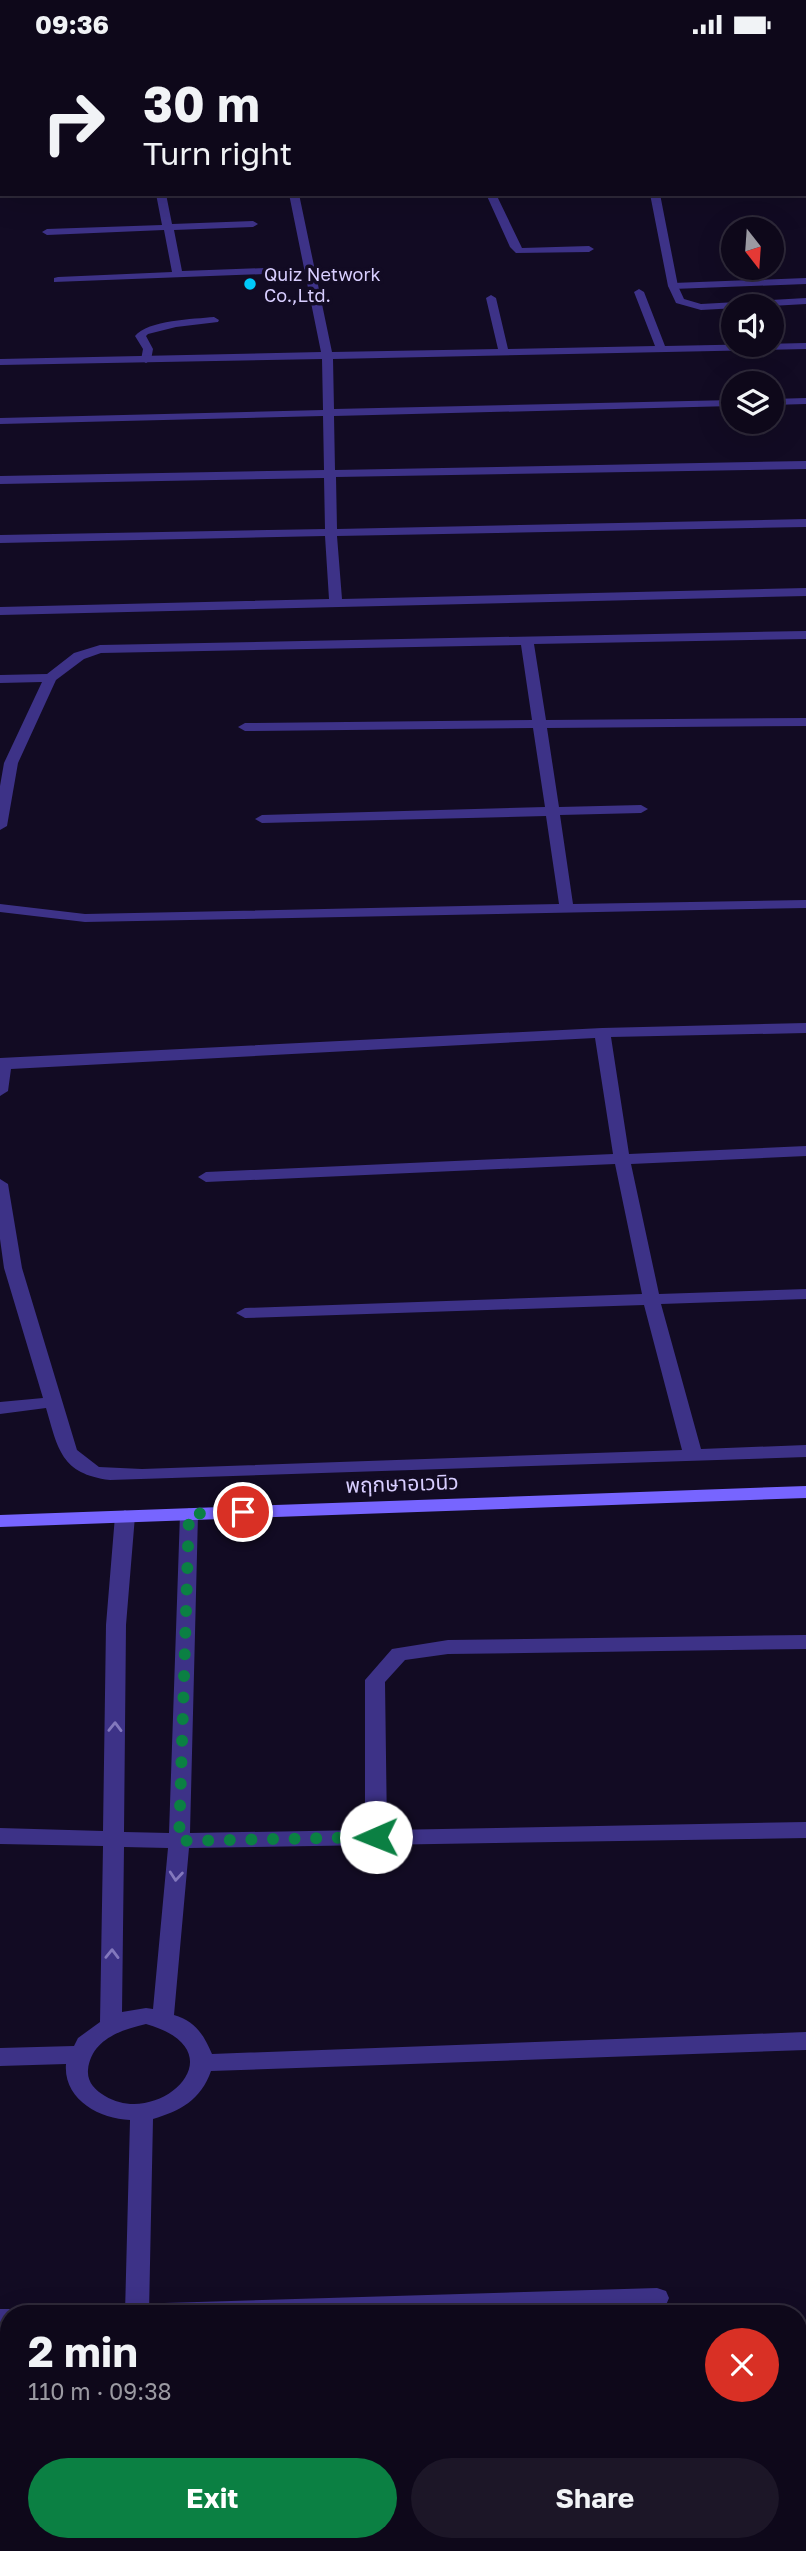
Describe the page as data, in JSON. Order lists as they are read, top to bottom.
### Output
{
  "streets": {
    "street": ["พฤกษาอเวนิว"]
  },
  "places": ["Quiz Network Co.,Ltd."],
  "north": "bottom",
  "page": {
    "status": "09:36",
    "turn": ["30 m", "Turn right"],
    "heading": ["2 min", "110 m · 09:38"],
    "buttons": ["Exit", "Share"]
  }
}
